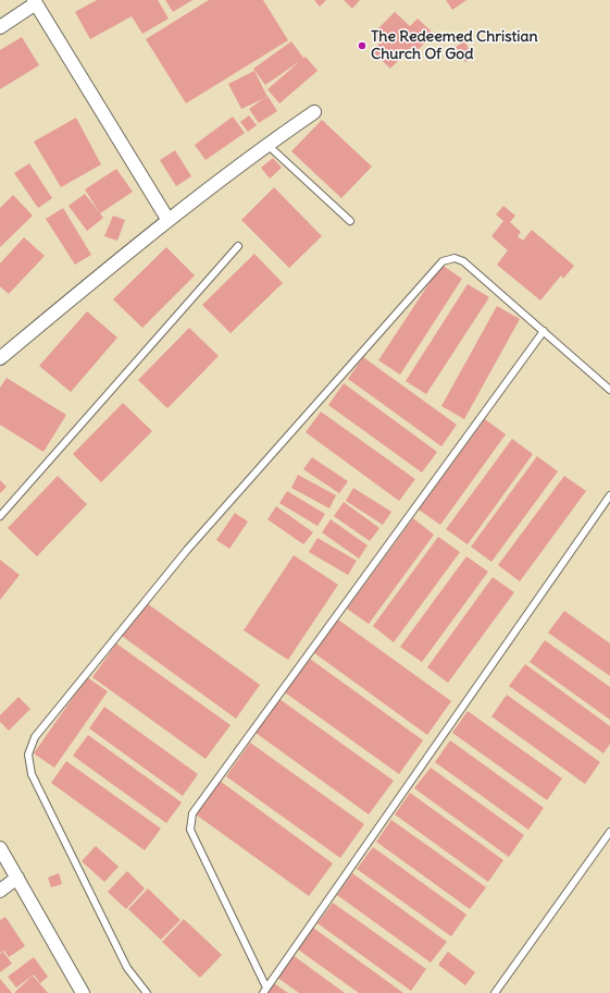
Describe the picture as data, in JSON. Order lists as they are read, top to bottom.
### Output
{
  "places": ["The Redeemed Christian Church Of God"]
}
